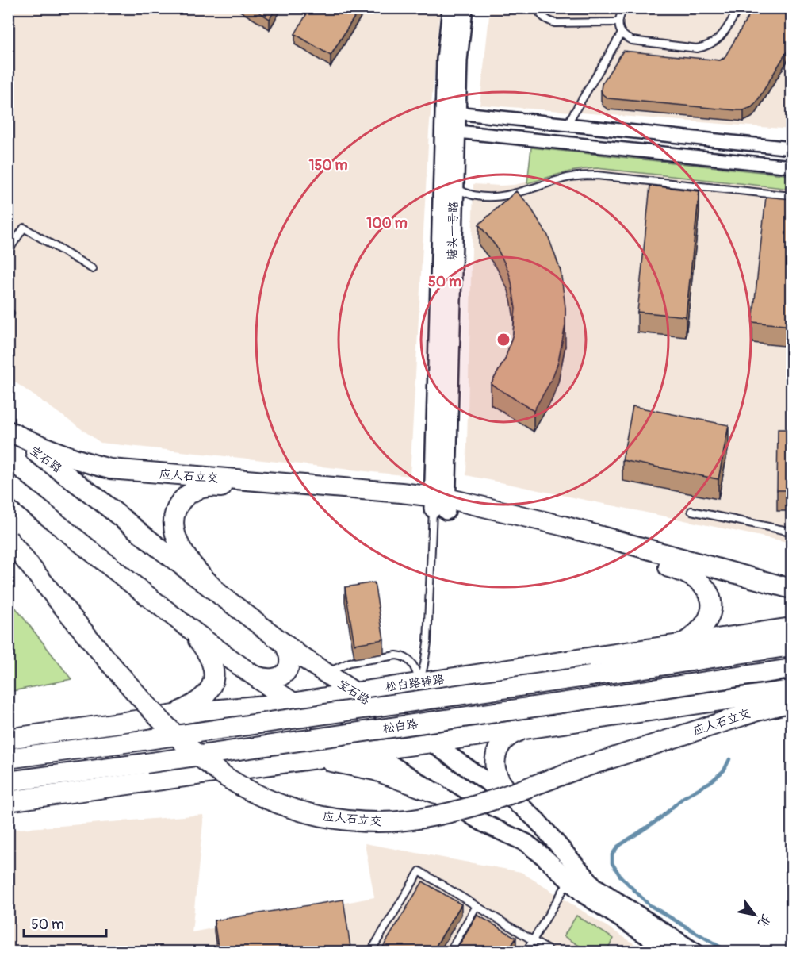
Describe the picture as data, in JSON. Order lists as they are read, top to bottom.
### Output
{
  "streets": {
    "main road": [
      "宝石路",
      "应人石立交",
      "松白路辅路",
      "松白路"
    ],
    "street": ["塘头一号路"]
  },
  "crossings": [
    ["塘头一号路", "应人石立交"],
    ["宝石路", "应人石立交"],
    ["宝石路", "松白路辅路"]
  ],
  "scale_bar": "50 m",
  "north": "bottom right",
  "rings": ["150 m", "100 m", "50 m"]
}
